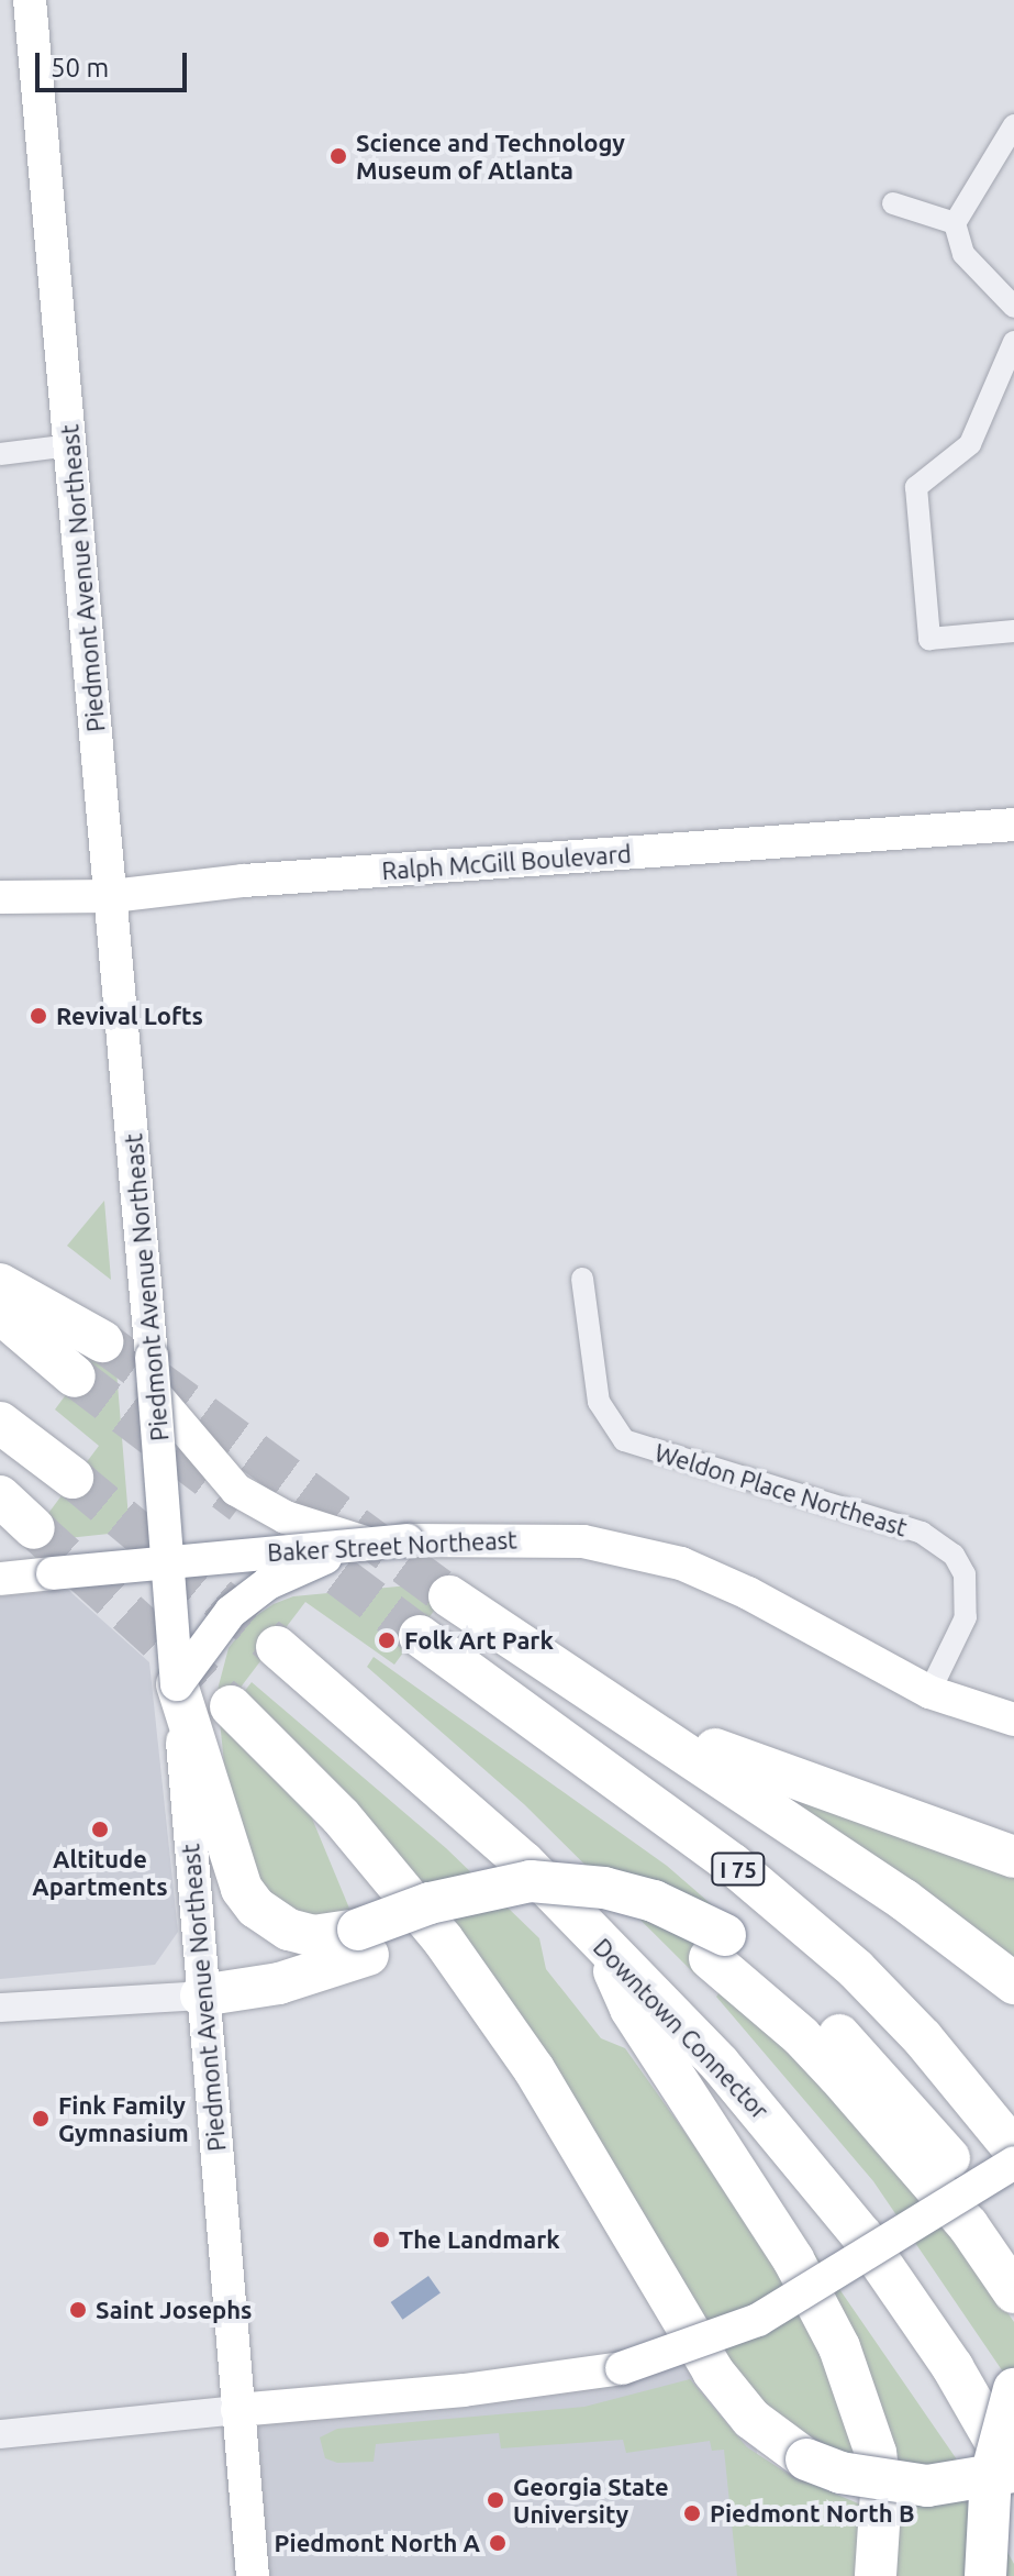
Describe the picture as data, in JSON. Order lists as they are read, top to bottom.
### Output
{
  "streets": {
    "highway": ["I 75", "Downtown Connector"],
    "main road": ["Piedmont Avenue Northeast", "Ralph McGill Boulevard", "Baker Street Northeast"],
    "street": ["Weldon Place Northeast"]
  },
  "crossings": [
    ["Piedmont Avenue Northeast", "Ralph McGill Boulevard"],
    ["Piedmont Avenue Northeast", "Baker Street Northeast"],
    ["Weldon Place Northeast", "Baker Street Northeast"]
  ],
  "places": [
    "Science and Technology Museum of Atlanta",
    "Revival Lofts",
    "Folk Art Park",
    "Altitude Apartments",
    "Fink Family Gymnasium",
    "The Landmark",
    "Saint Josephs",
    "Georgia State University",
    "Piedmont North B",
    "Piedmont North A"
  ],
  "scale_bar": "50 m"
}
